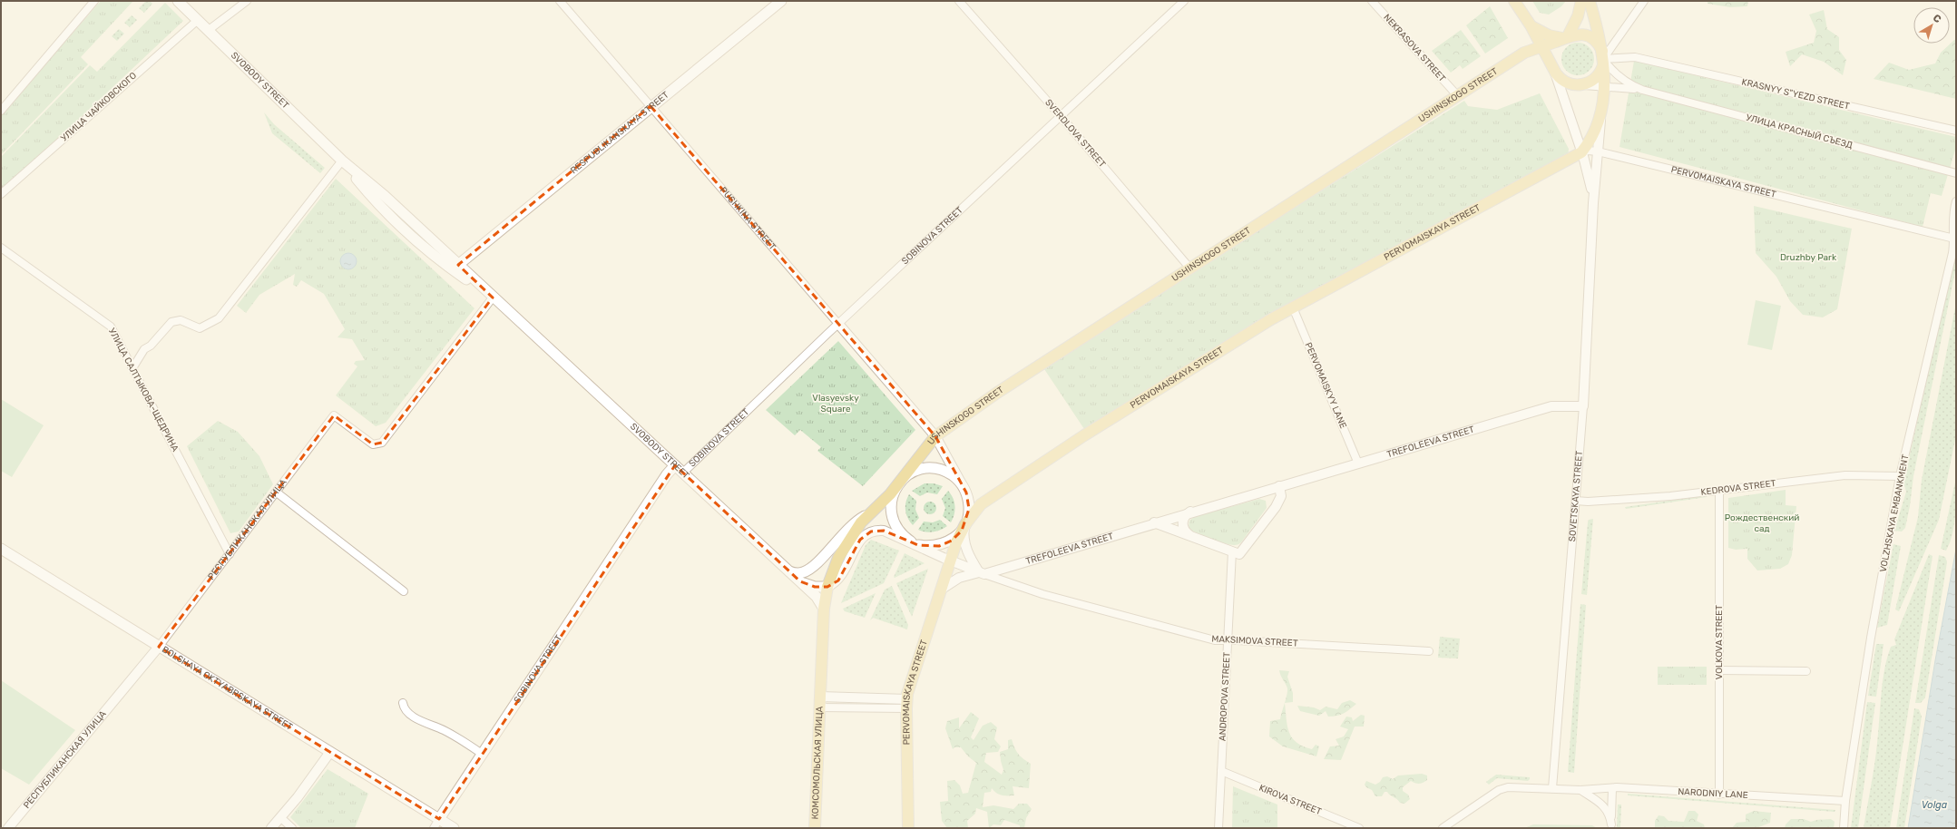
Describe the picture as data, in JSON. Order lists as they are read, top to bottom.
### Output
{
  "streets": {
    "main road": [
      "SVOBODY STREET",
      "USHINSKOGO STREET",
      "RESPUBLIKANSKAYA STREET",
      "PERVOMAISKAYA STREET",
      "SOBINOVA STREET",
      "BOLSHAYA OKTYABRSKAYA STREET",
      "КОМСОМОЛЬСКАЯ УЛИЦА"
    ],
    "street": [
      "NEKRASOVA STREET",
      "KRASNYY S\"YEZD STREET",
      "УЛИЦА ЧАЙКОВСКОГО",
      "УЛИЦА КРАСНЫЙ СЪЕЗД",
      "SVERDLOVA STREET",
      "PUSHKINA STREET",
      "PERVOMAISKYY LANE",
      "УЛИЦА САЛТЫКОВА-ЩЕДРИНА",
      "TREFOLEEVA STREET",
      "KEDROVA STREET",
      "SOVETSKAYA STREET",
      "VOLZHSKAYA EMBANKMENT",
      "РЕСПУБЛИКАНСКАЯ УЛИЦА",
      "MAKSIMOVA STREET",
      "VOLKOVA STREET",
      "ANDROPOVA STREET",
      "NARODNIY LANE",
      "KIROVA STREET"
    ]
  },
  "crossings": [
    ["NEKRASOVA STREET", "USHINSKOGO STREET"],
    ["SVOBODY STREET", "УЛИЦА ЧАЙКОВСКОГО"],
    ["SVOBODY STREET", "RESPUBLIKANSKAYA STREET"],
    ["SVOBODY STREET", "SOBINOVA STREET"],
    ["SVOBODY STREET", "РЕСПУБЛИКАНСКАЯ УЛИЦА"],
    ["SVOBODY STREET", "КОМСОМОЛЬСКАЯ УЛИЦА"],
    ["KRASNYY S\"YEZD STREET", "USHINSKOGO STREET"],
    ["KRASNYY S\"YEZD STREET", "SOVETSKAYA STREET"],
    ["USHINSKOGO STREET", "SVERDLOVA STREET"],
    ["USHINSKOGO STREET", "PERVOMAISKAYA STREET"],
    ["USHINSKOGO STREET", "PUSHKINA STREET"],
    ["USHINSKOGO STREET", "SOVETSKAYA STREET"],
    ["RESPUBLIKANSKAYA STREET", "PUSHKINA STREET"],
    ["SVERDLOVA STREET", "SOBINOVA STREET"],
    ["PERVOMAISKAYA STREET", "PUSHKINA STREET"],
    ["PERVOMAISKAYA STREET", "PERVOMAISKYY LANE"],
    ["PERVOMAISKAYA STREET", "TREFOLEEVA STREET"],
    ["PERVOMAISKAYA STREET", "SOVETSKAYA STREET"],
    ["PERVOMAISKAYA STREET", "VOLZHSKAYA EMBANKMENT"],
    ["PUSHKINA STREET", "SOBINOVA STREET"],
    ["SOBINOVA STREET", "BOLSHAYA OKTYABRSKAYA STREET"],
    ["PERVOMAISKYY LANE", "TREFOLEEVA STREET"],
    ["УЛИЦА САЛТЫКОВА-ЩЕДРИНА", "РЕСПУБЛИКАНСКАЯ УЛИЦА"],
    ["TREFOLEEVA STREET", "SOVETSKAYA STREET"],
    ["TREFOLEEVA STREET", "MAKSIMOVA STREET"],
    ["KEDROVA STREET", "SOVETSKAYA STREET"],
    ["KEDROVA STREET", "VOLZHSKAYA EMBANKMENT"],
    ["KEDROVA STREET", "VOLKOVA STREET"],
    ["SOVETSKAYA STREET", "NARODNIY LANE"],
    ["VOLZHSKAYA EMBANKMENT", "NARODNIY LANE"],
    ["РЕСПУБЛИКАНСКАЯ УЛИЦА", "BOLSHAYA OKTYABRSKAYA STREET"],
    ["MAKSIMOVA STREET", "ANDROPOVA STREET"],
    ["VOLKOVA STREET", "NARODNIY LANE"],
    ["ANDROPOVA STREET", "KIROVA STREET"]
  ],
  "water": ["Volga"],
  "parks": ["Druzhby Park", "Vlasyevsky Square", "Рождественский сад"],
  "north": "top right"
}
